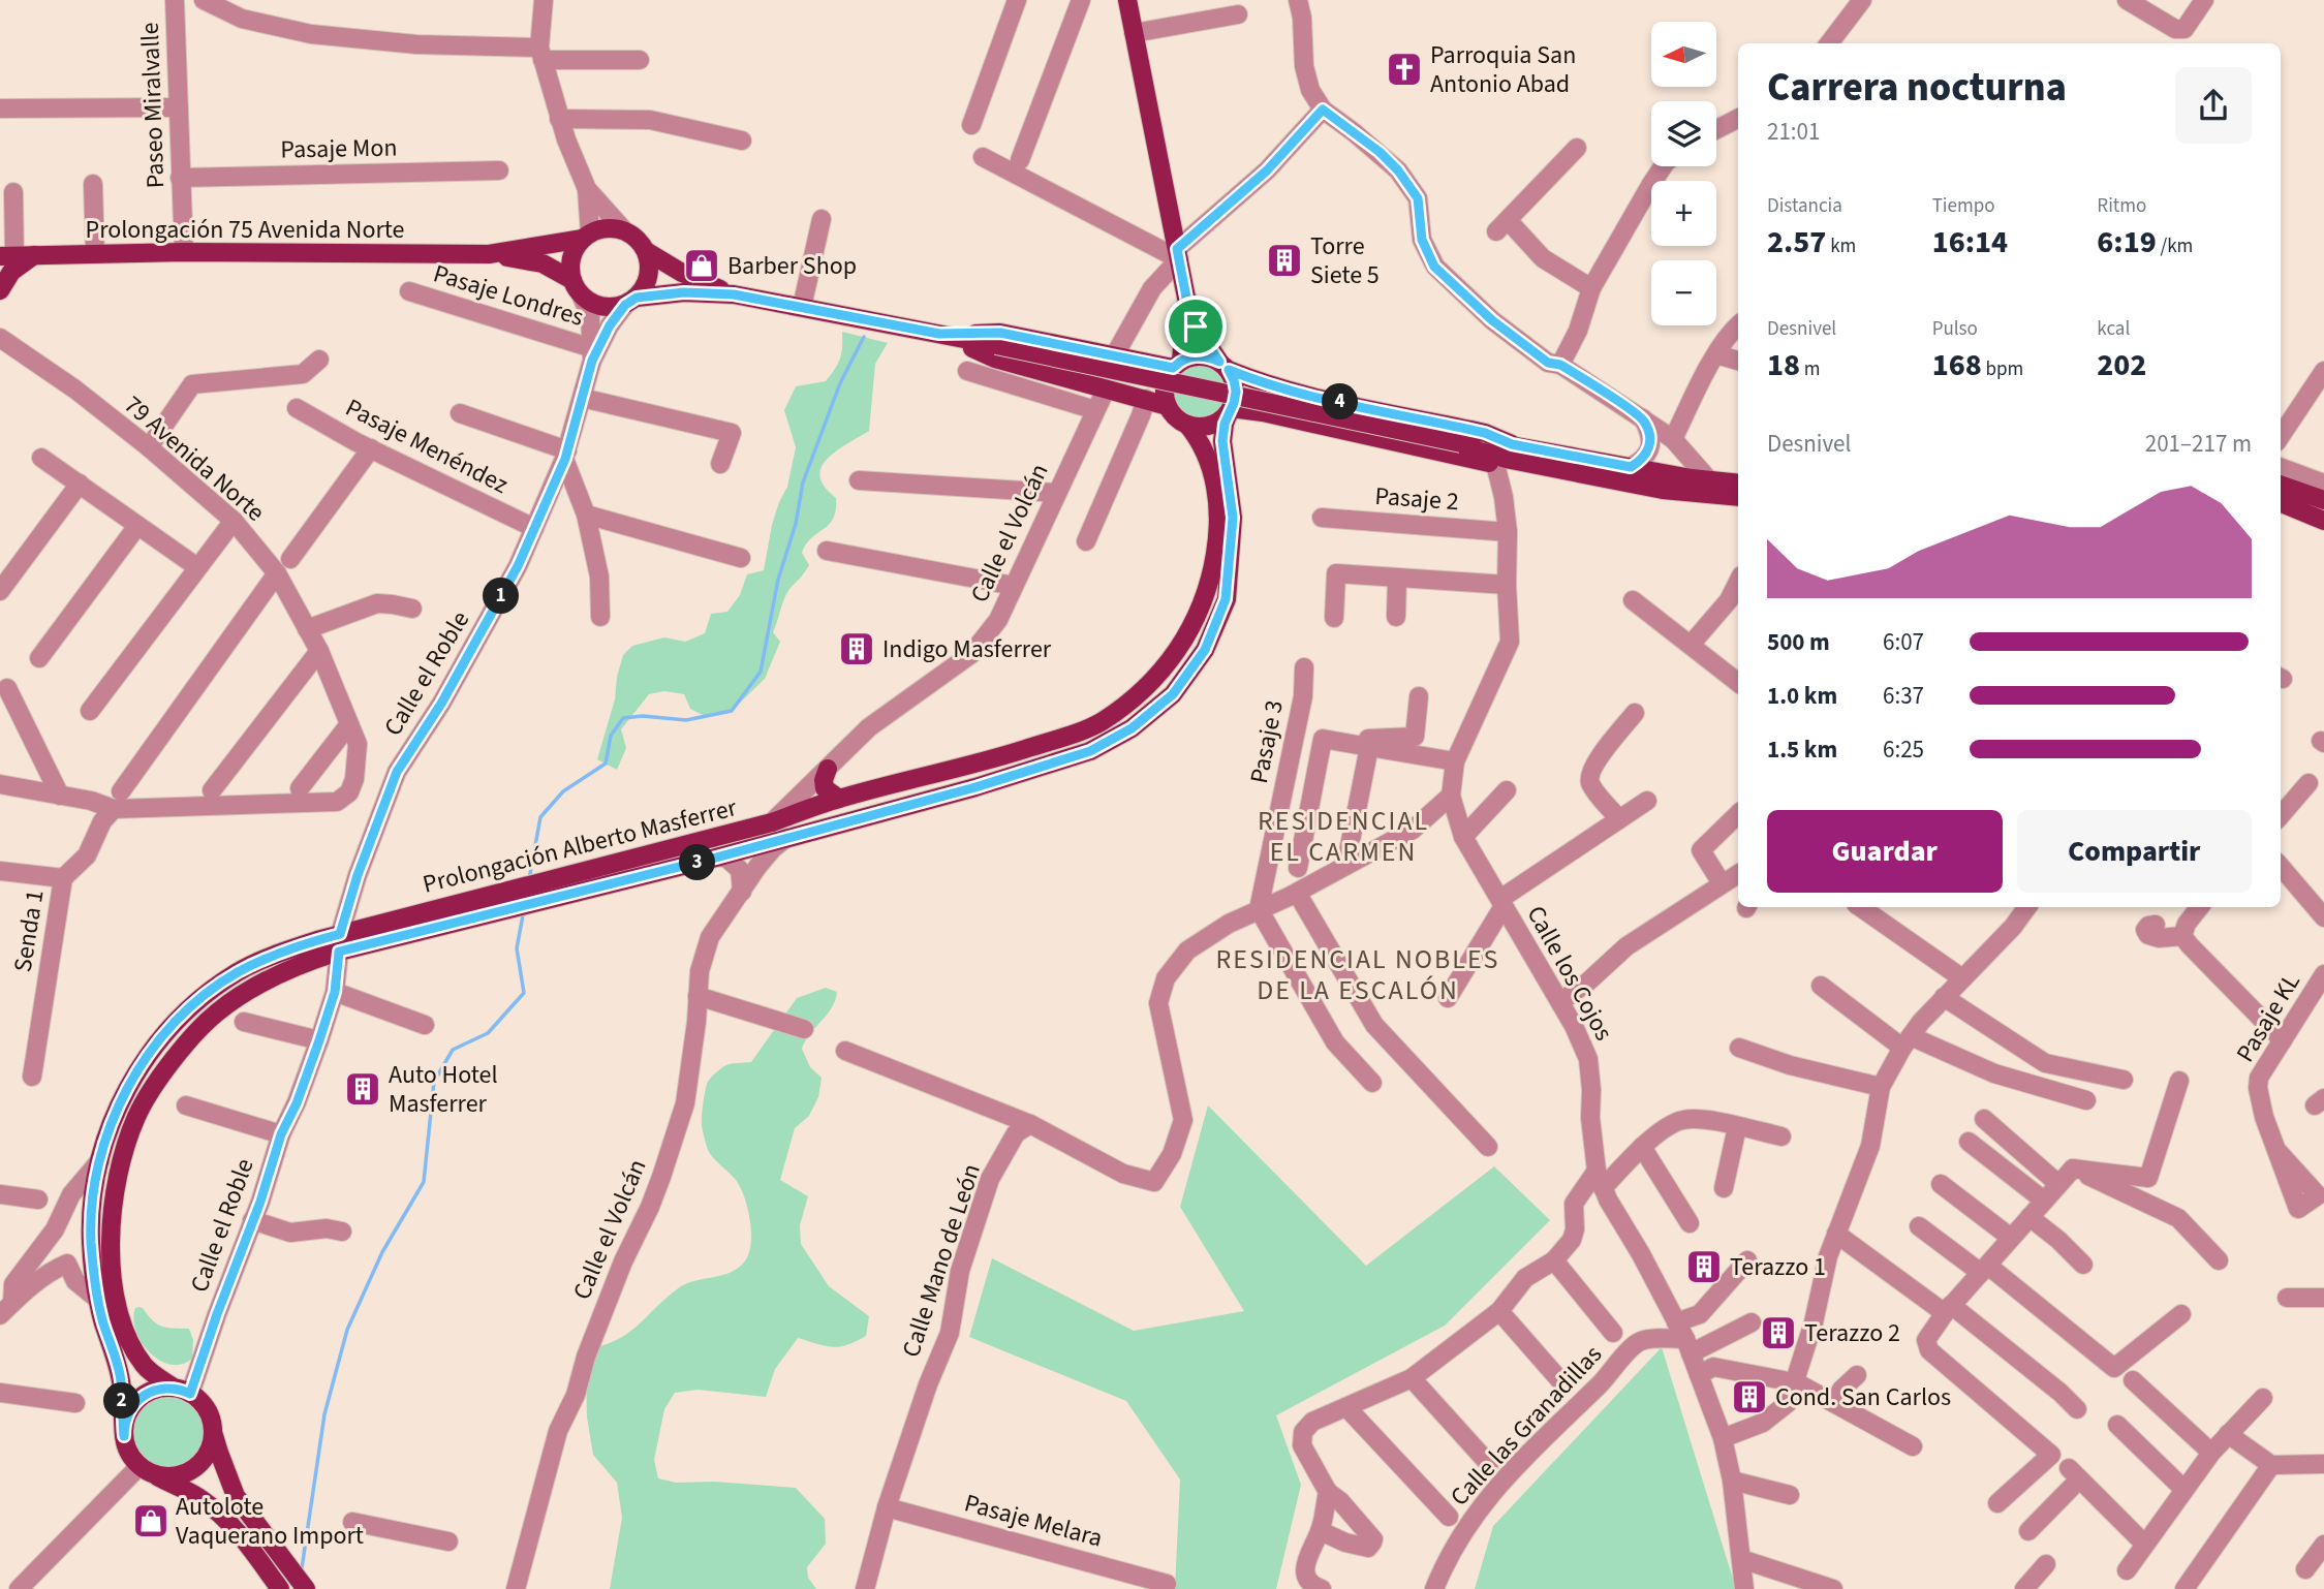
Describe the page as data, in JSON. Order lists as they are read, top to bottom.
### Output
{
  "streets": {
    "main road": ["Prolongación 75 Avenida Norte", "Prolongación Alberto Masferrer"],
    "street": [
      "Paseo Miralvalle",
      "Pasaje Mon",
      "Pasaje Londres",
      "Pasaje Menéndez",
      "79 Avenida Norte",
      "Pasaje 2",
      "Calle el Volcán",
      "Calle el Roble",
      "Pasaje 3",
      "Senda 1",
      "Calle los Cojos",
      "Pasaje KL",
      "Calle Mano de León",
      "Calle las Granadillas",
      "Pasaje Melara"
    ]
  },
  "crossings": [
    ["Paseo Miralvalle", "Pasaje Mon"],
    ["Paseo Miralvalle", "Prolongación 75 Avenida Norte"],
    ["Prolongación 75 Avenida Norte", "Calle el Roble"],
    ["Pasaje Londres", "Calle el Roble"],
    ["Pasaje Menéndez", "Calle el Roble"],
    ["Pasaje 2", "Calle los Cojos"],
    ["Calle el Volcán", "Prolongación Alberto Masferrer"],
    ["Calle el Roble", "Prolongación Alberto Masferrer"],
    ["Calle los Cojos", "Calle las Granadillas"],
    ["Calle Mano de León", "Pasaje Melara"]
  ],
  "districts": ["RESIDENCIAL EL CARMEN", "RESIDENCIAL NOBLES DE LA ESCALÓN"],
  "places": {
    "church": ["Parroquia San Antonio Abad"],
    "building": [
      "Torre Siete 5",
      "Indigo Masferrer",
      "Auto Hotel Masferrer",
      "Terazzo 1",
      "Terazzo 2",
      "Cond. San Carlos"
    ],
    "shop": ["Barber Shop", "Autolote Vaquerano Import"]
  },
  "north": "left",
  "page": {
    "map_buttons": ["+", "−"],
    "heading": ["Carrera nocturna", "21:01"],
    "stats": [
      ["Distancia", "2.57 km"],
      ["Tiempo", "16:14"],
      ["Ritmo", "6:19 /km"],
      ["Desnivel", "18 m"],
      ["Pulso", "168 bpm"],
      ["kcal", "202"]
    ],
    "pins": [
      "4",
      "1",
      "3",
      "2"
    ],
    "chart": ["Desnivel", "201–217 m"],
    "list": [
      {
        "name": "500 m",
        "note": "6:07"
      },
      {
        "name": "1.0 km",
        "note": "6:37"
      },
      {
        "name": "1.5 km",
        "note": "6:25"
      }
    ],
    "buttons": ["Guardar", "Compartir"]
  }
}
